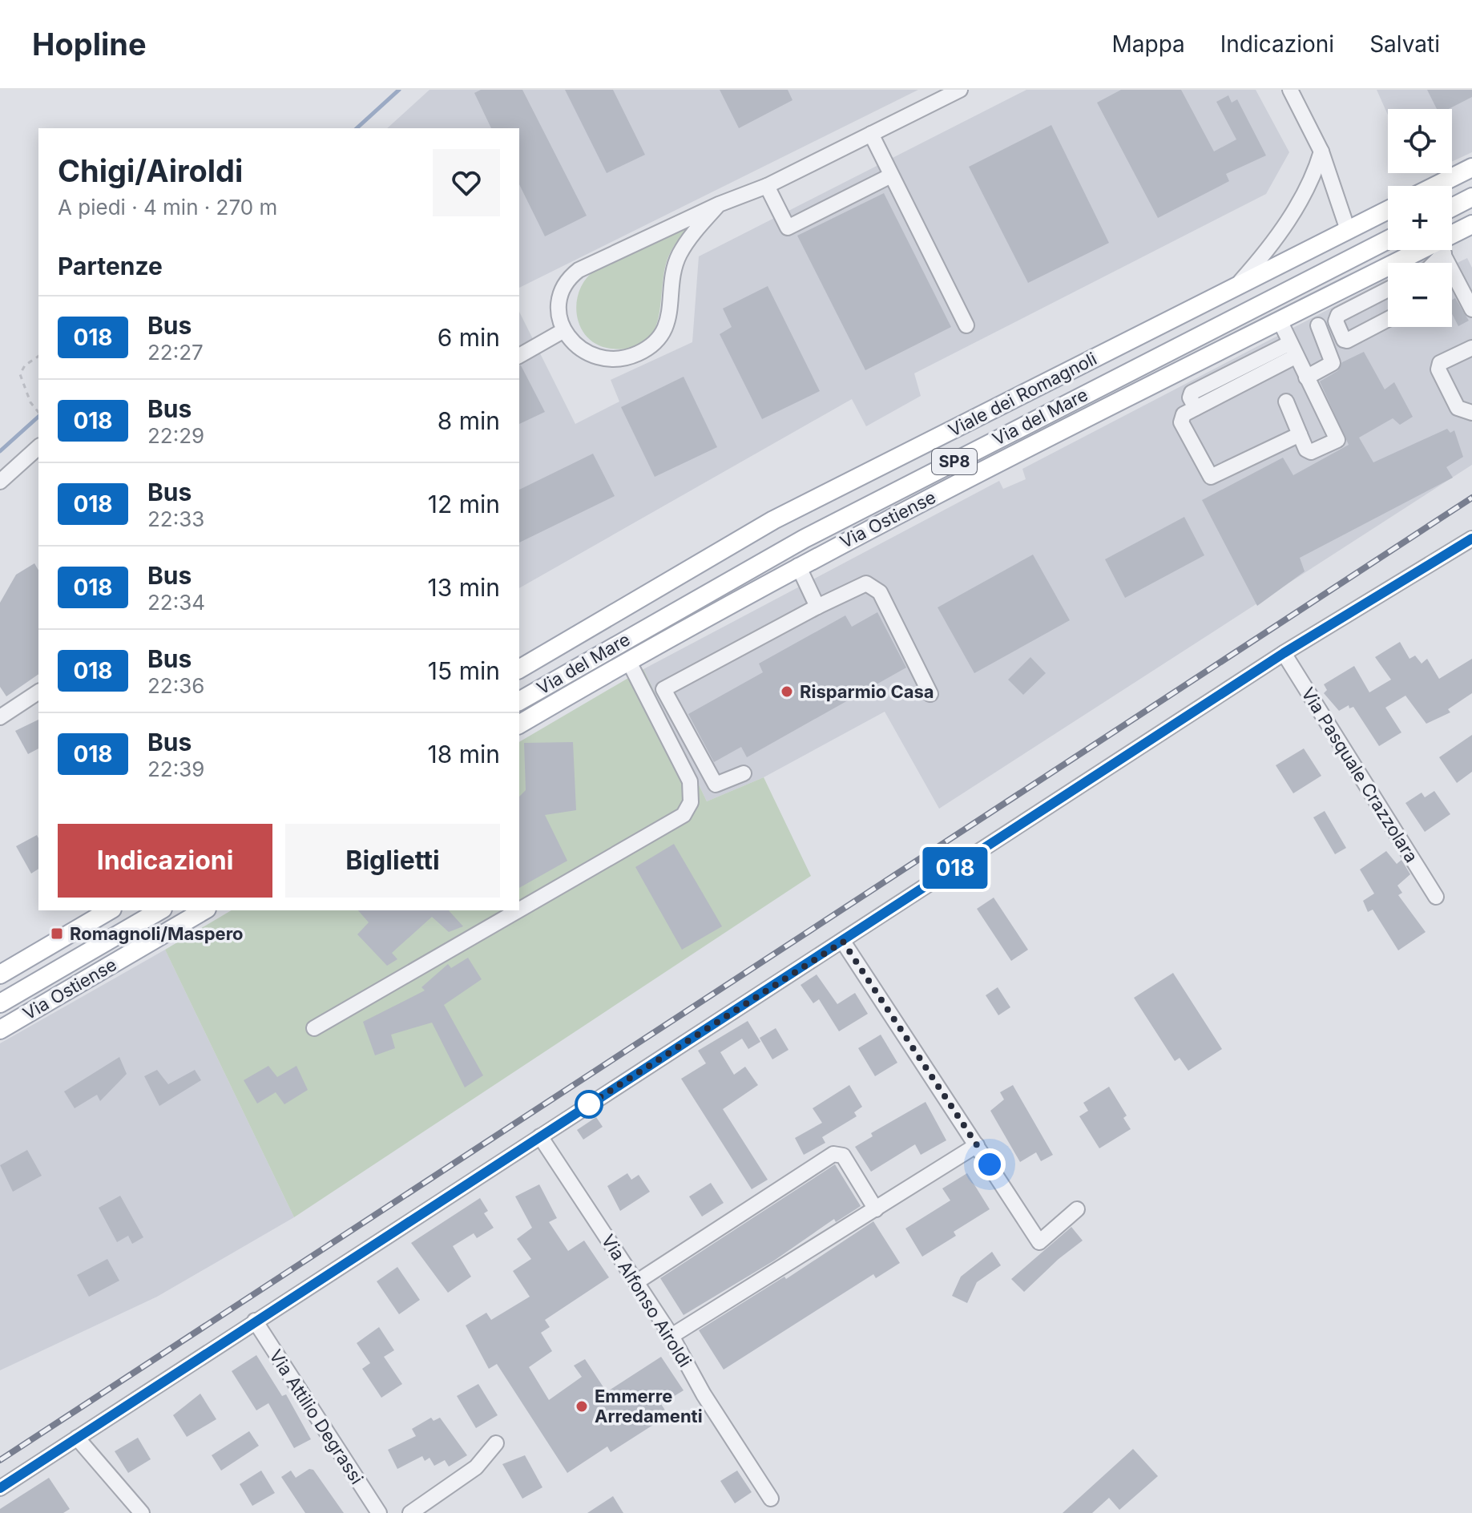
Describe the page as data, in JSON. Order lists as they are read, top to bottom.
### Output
{
  "streets": {
    "main road": [
      "Viale dei Romagnoli",
      "Via del Mare",
      "SP8",
      "Via Ostiense"
    ],
    "street": ["Via Pasquale Crazzolara", "Via Alfonso Airoldi", "Via Attilio Degrassi"]
  },
  "places": {
    "other": ["Risparmio Casa", "Emmerre Arredamenti"],
    "transit": ["Romagnoli/Maspero"]
  },
  "lines": ["bus line 018"],
  "page": {
    "header": "Hopline",
    "nav": ["Mappa", "Indicazioni", "Salvati"],
    "on_map": "018",
    "map_buttons": ["+", "−"],
    "heading": [
      ["Chigi/Airoldi", "A piedi · 4 min · 270 m"],
      "Partenze"
    ],
    "list": [
      {
        "mark": "018",
        "name": "Bus",
        "note": "22:27",
        "value": "6 min"
      },
      {
        "mark": "018",
        "name": "Bus",
        "note": "22:29",
        "value": "8 min"
      },
      {
        "mark": "018",
        "name": "Bus",
        "note": "22:33",
        "value": "12 min"
      },
      {
        "mark": "018",
        "name": "Bus",
        "note": "22:34",
        "value": "13 min"
      },
      {
        "mark": "018",
        "name": "Bus",
        "note": "22:36",
        "value": "15 min"
      },
      {
        "mark": "018",
        "name": "Bus",
        "note": "22:39",
        "value": "18 min"
      }
    ],
    "buttons": ["Indicazioni", "Biglietti"]
  }
}
